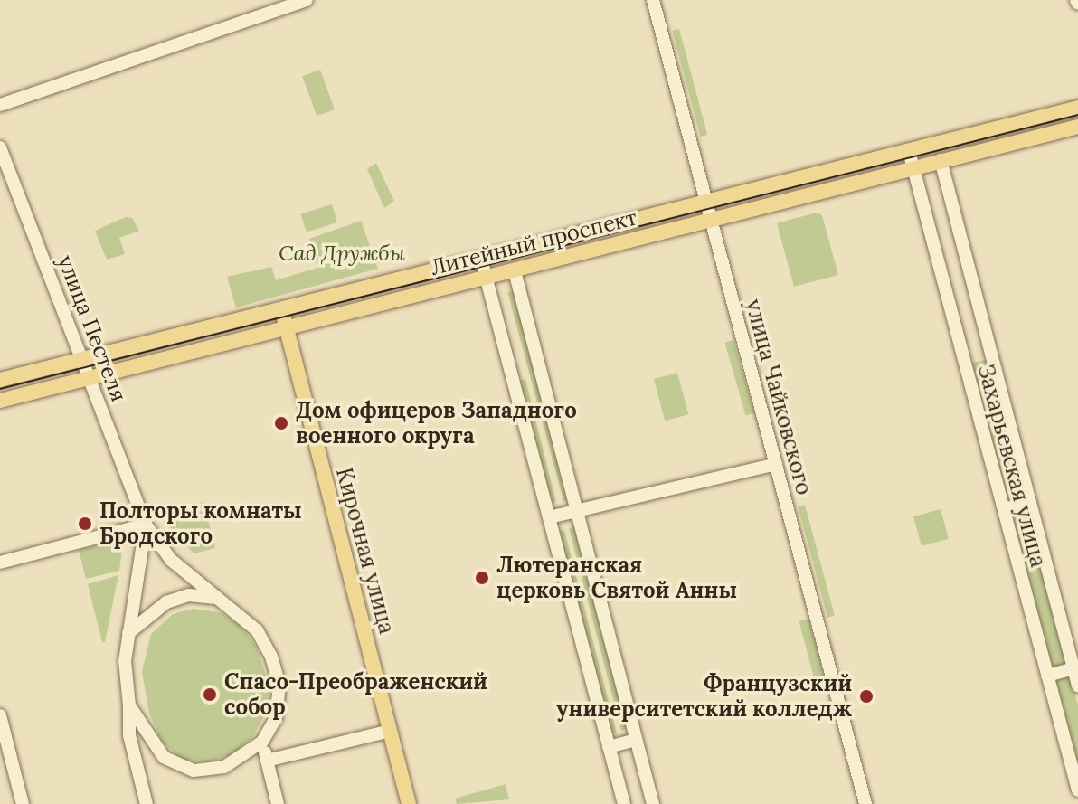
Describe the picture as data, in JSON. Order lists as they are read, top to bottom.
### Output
{
  "streets": {
    "main road": ["Литейный проспект", "Кирочная улица"],
    "street": ["улица Пестеля", "улица Чайковского", "Захарьевская улица"]
  },
  "crossings": [
    ["Литейный проспект", "улица Пестеля"],
    ["Литейный проспект", "улица Чайковского"],
    ["Литейный проспект", "Захарьевская улица"],
    ["Литейный проспект", "Кирочная улица"]
  ],
  "parks": ["Сад Дружбы"],
  "places": [
    "Дом офицеров Западного военного округа",
    "Полторы комнаты Бродского",
    "Лютеранская церковь Святой Анны",
    "Спасо-Преображенский собор",
    "Французский университетский колледж"
  ]
}
